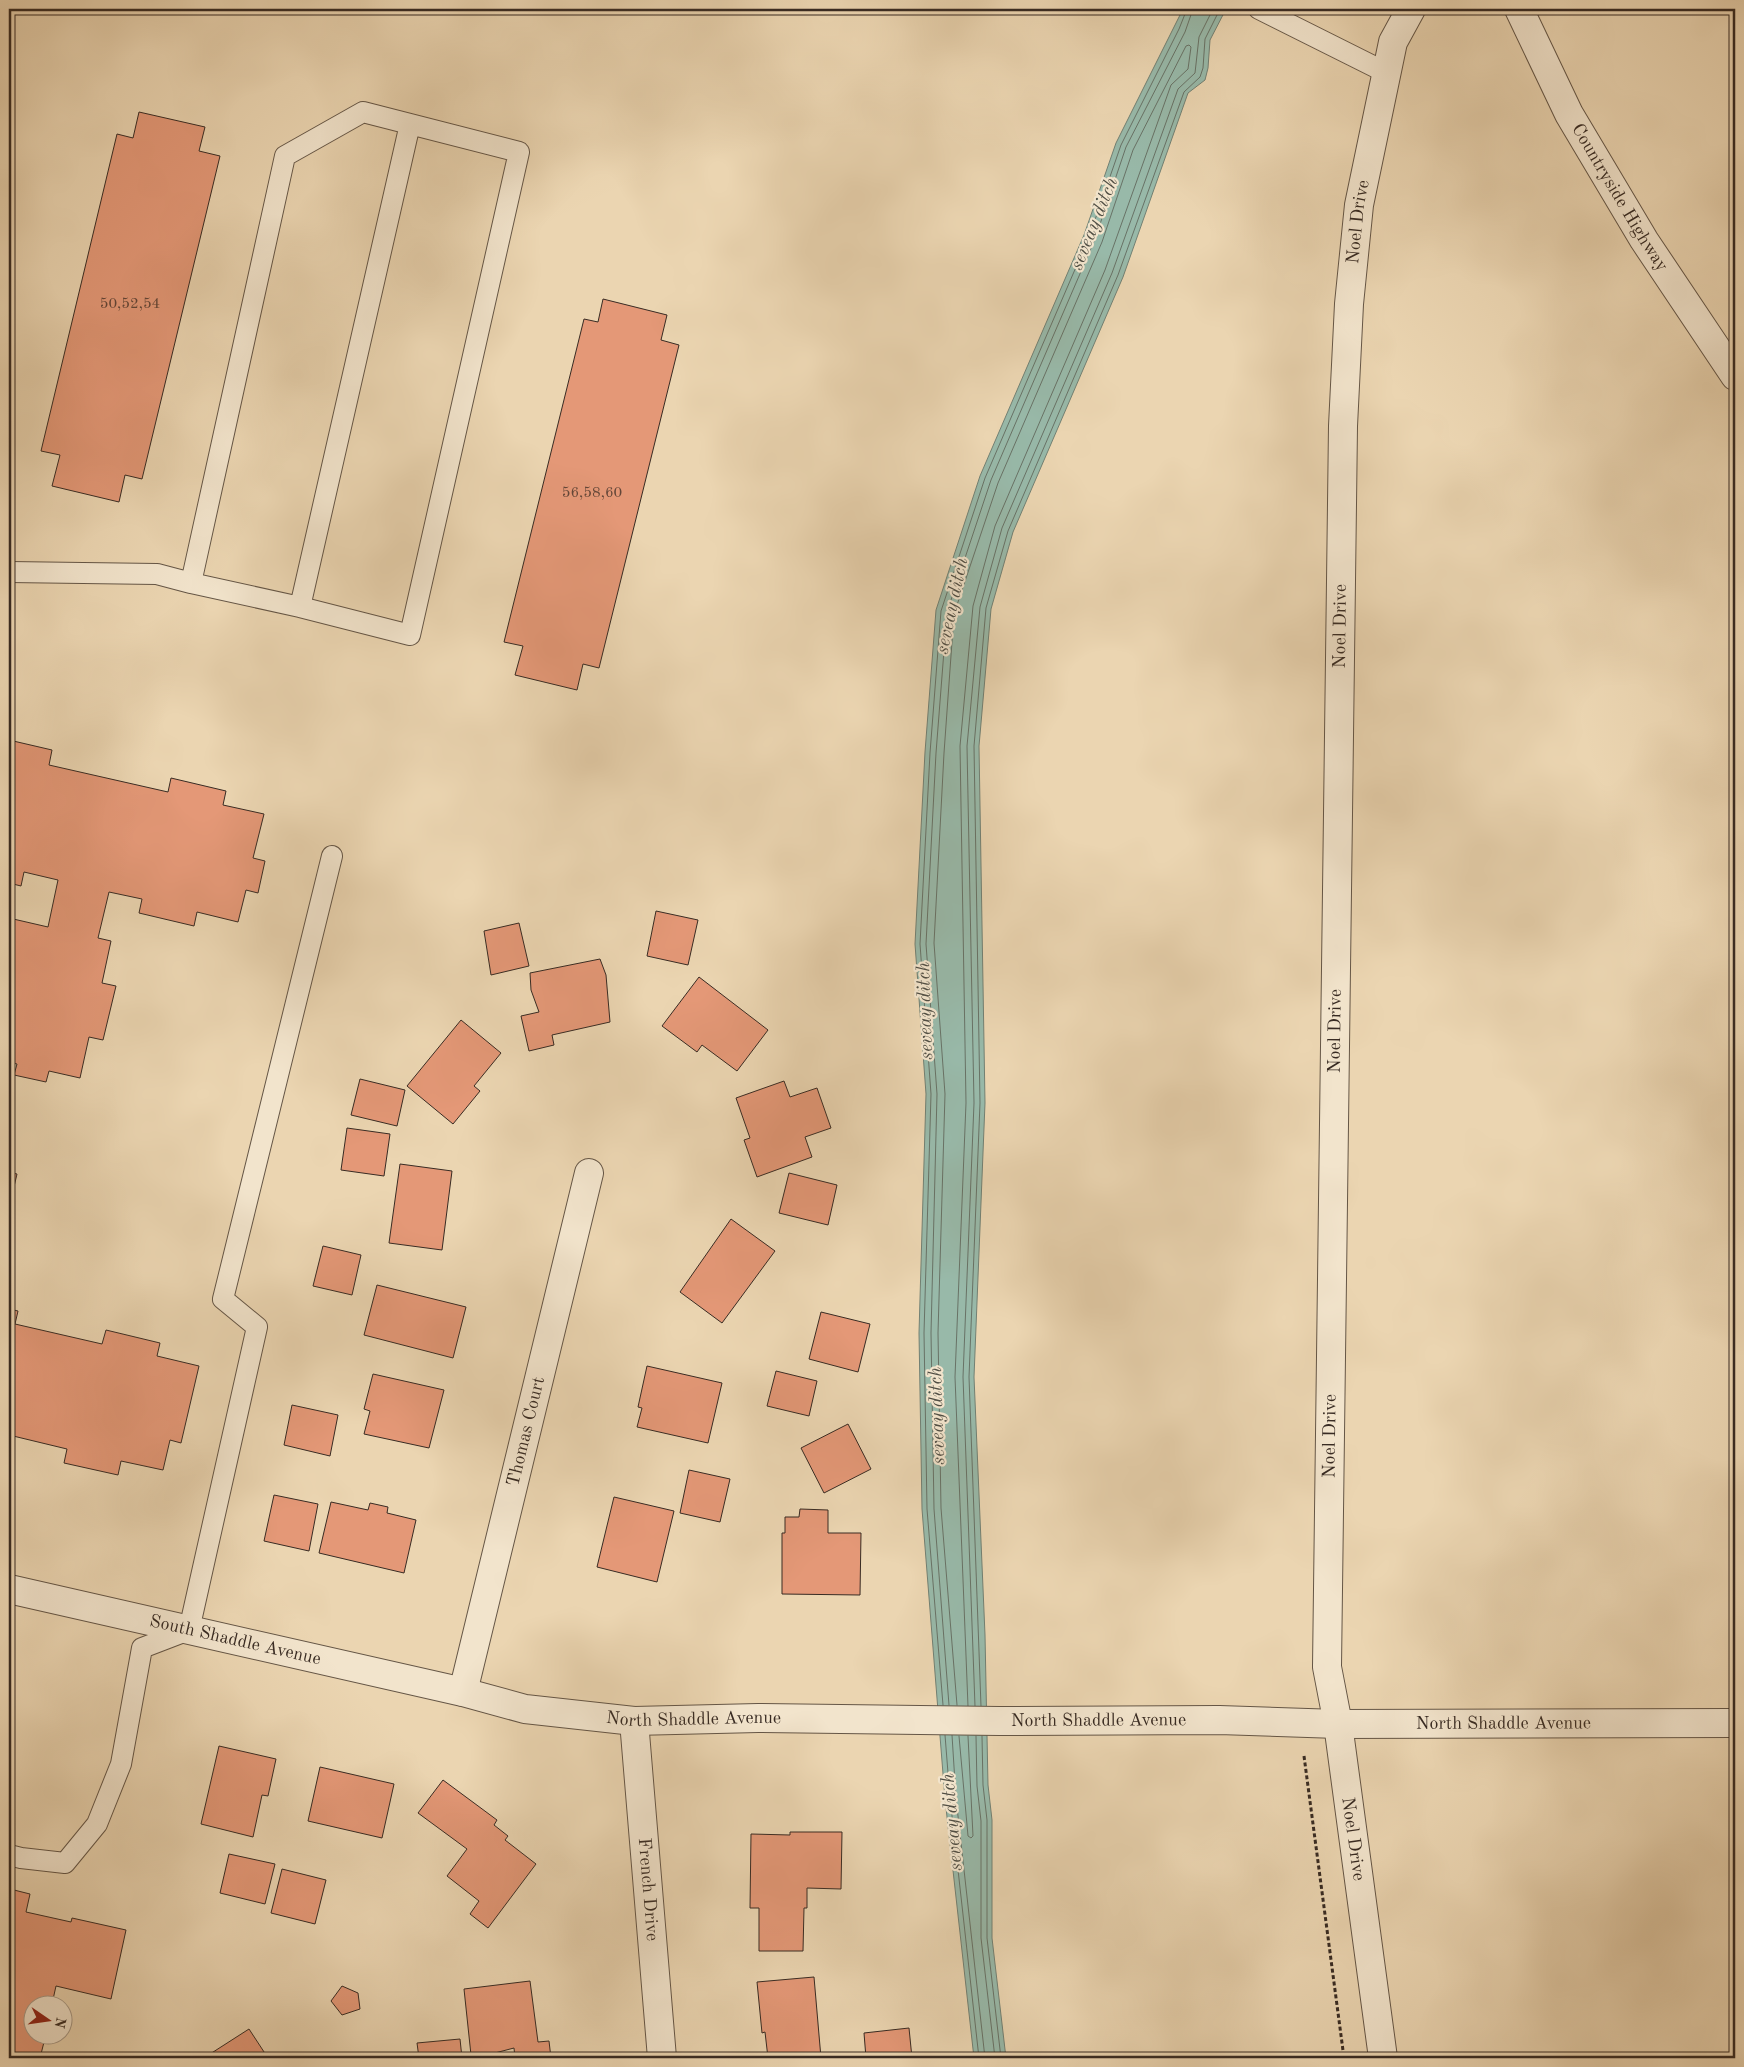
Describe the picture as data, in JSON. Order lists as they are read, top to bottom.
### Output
{
  "streets": {
    "street": [
      "Countryside Highway",
      "Noel Drive",
      "Thomas Court",
      "South Shaddle Avenue",
      "North Shaddle Avenue",
      "French Drive"
    ]
  },
  "crossings": [
    ["Noel Drive", "North Shaddle Avenue"],
    ["Thomas Court", "South Shaddle Avenue"],
    ["Thomas Court", "North Shaddle Avenue"],
    ["South Shaddle Avenue", "North Shaddle Avenue"],
    ["North Shaddle Avenue", "French Drive"]
  ],
  "water": ["seveay ditch"],
  "house_numbers": ["50,52,54", "56,58,60"],
  "north": "right"
}
